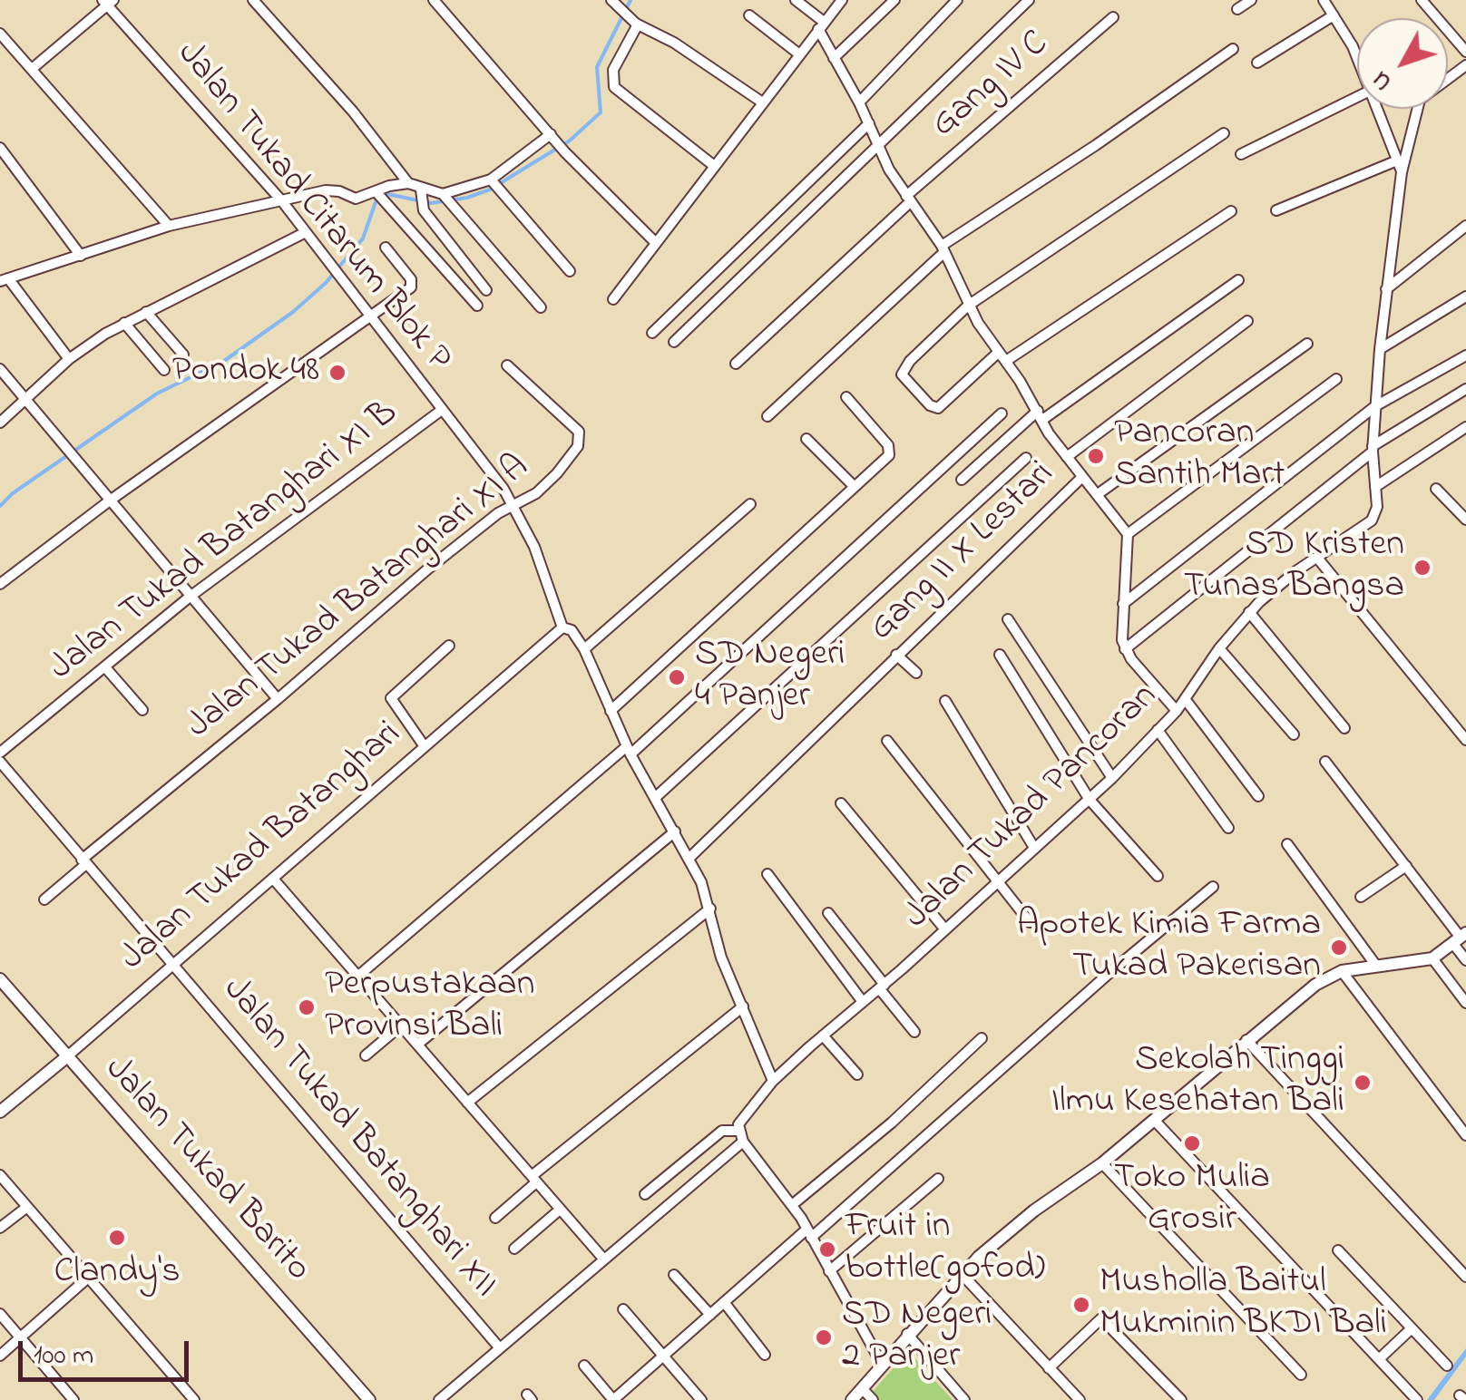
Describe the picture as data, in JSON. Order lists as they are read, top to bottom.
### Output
{
  "streets": {
    "street": [
      "Gang IV C",
      "Jalan Tukad Citarum Blok P",
      "Jalan Tukad Batanghari XI B",
      "Gang II X Lestari",
      "Jalan Tukad Batanghari XI A",
      "Jalan Tukad Pancoran",
      "Jalan Tukad Batanghari",
      "Jalan Tukad Batanghari XII",
      "Jalan Tukad Barito"
    ]
  },
  "crossings": [
    ["Jalan Tukad Citarum Blok P", "Jalan Tukad Batanghari XI B"],
    ["Jalan Tukad Citarum Blok P", "Jalan Tukad Batanghari XI A"],
    ["Jalan Tukad Citarum Blok P", "Jalan Tukad Batanghari"],
    ["Jalan Tukad Batanghari XI A", "Jalan Tukad Batanghari XII"],
    ["Jalan Tukad Batanghari", "Jalan Tukad Batanghari XII"],
    ["Jalan Tukad Batanghari", "Jalan Tukad Barito"]
  ],
  "places": [
    "Pondok 48",
    "Pancoran Santih Mart",
    "SD Kristen Tunas Bangsa",
    "SD Negeri 4 Panjer",
    "Apotek Kimia Farma Tukad Pakerisan",
    "Perpustakaan Provinsi Bali",
    "Sekolah Tinggi Ilmu Kesehatan Bali",
    "Toko Mulia Grosir",
    "Clandy's",
    "Fruit in bottle(gofod)",
    "Musholla Baitul Mukminin BKDI Bali",
    "SD Negeri 2 Panjer"
  ],
  "scale_bar": "100 m",
  "north": "bottom left"
}
